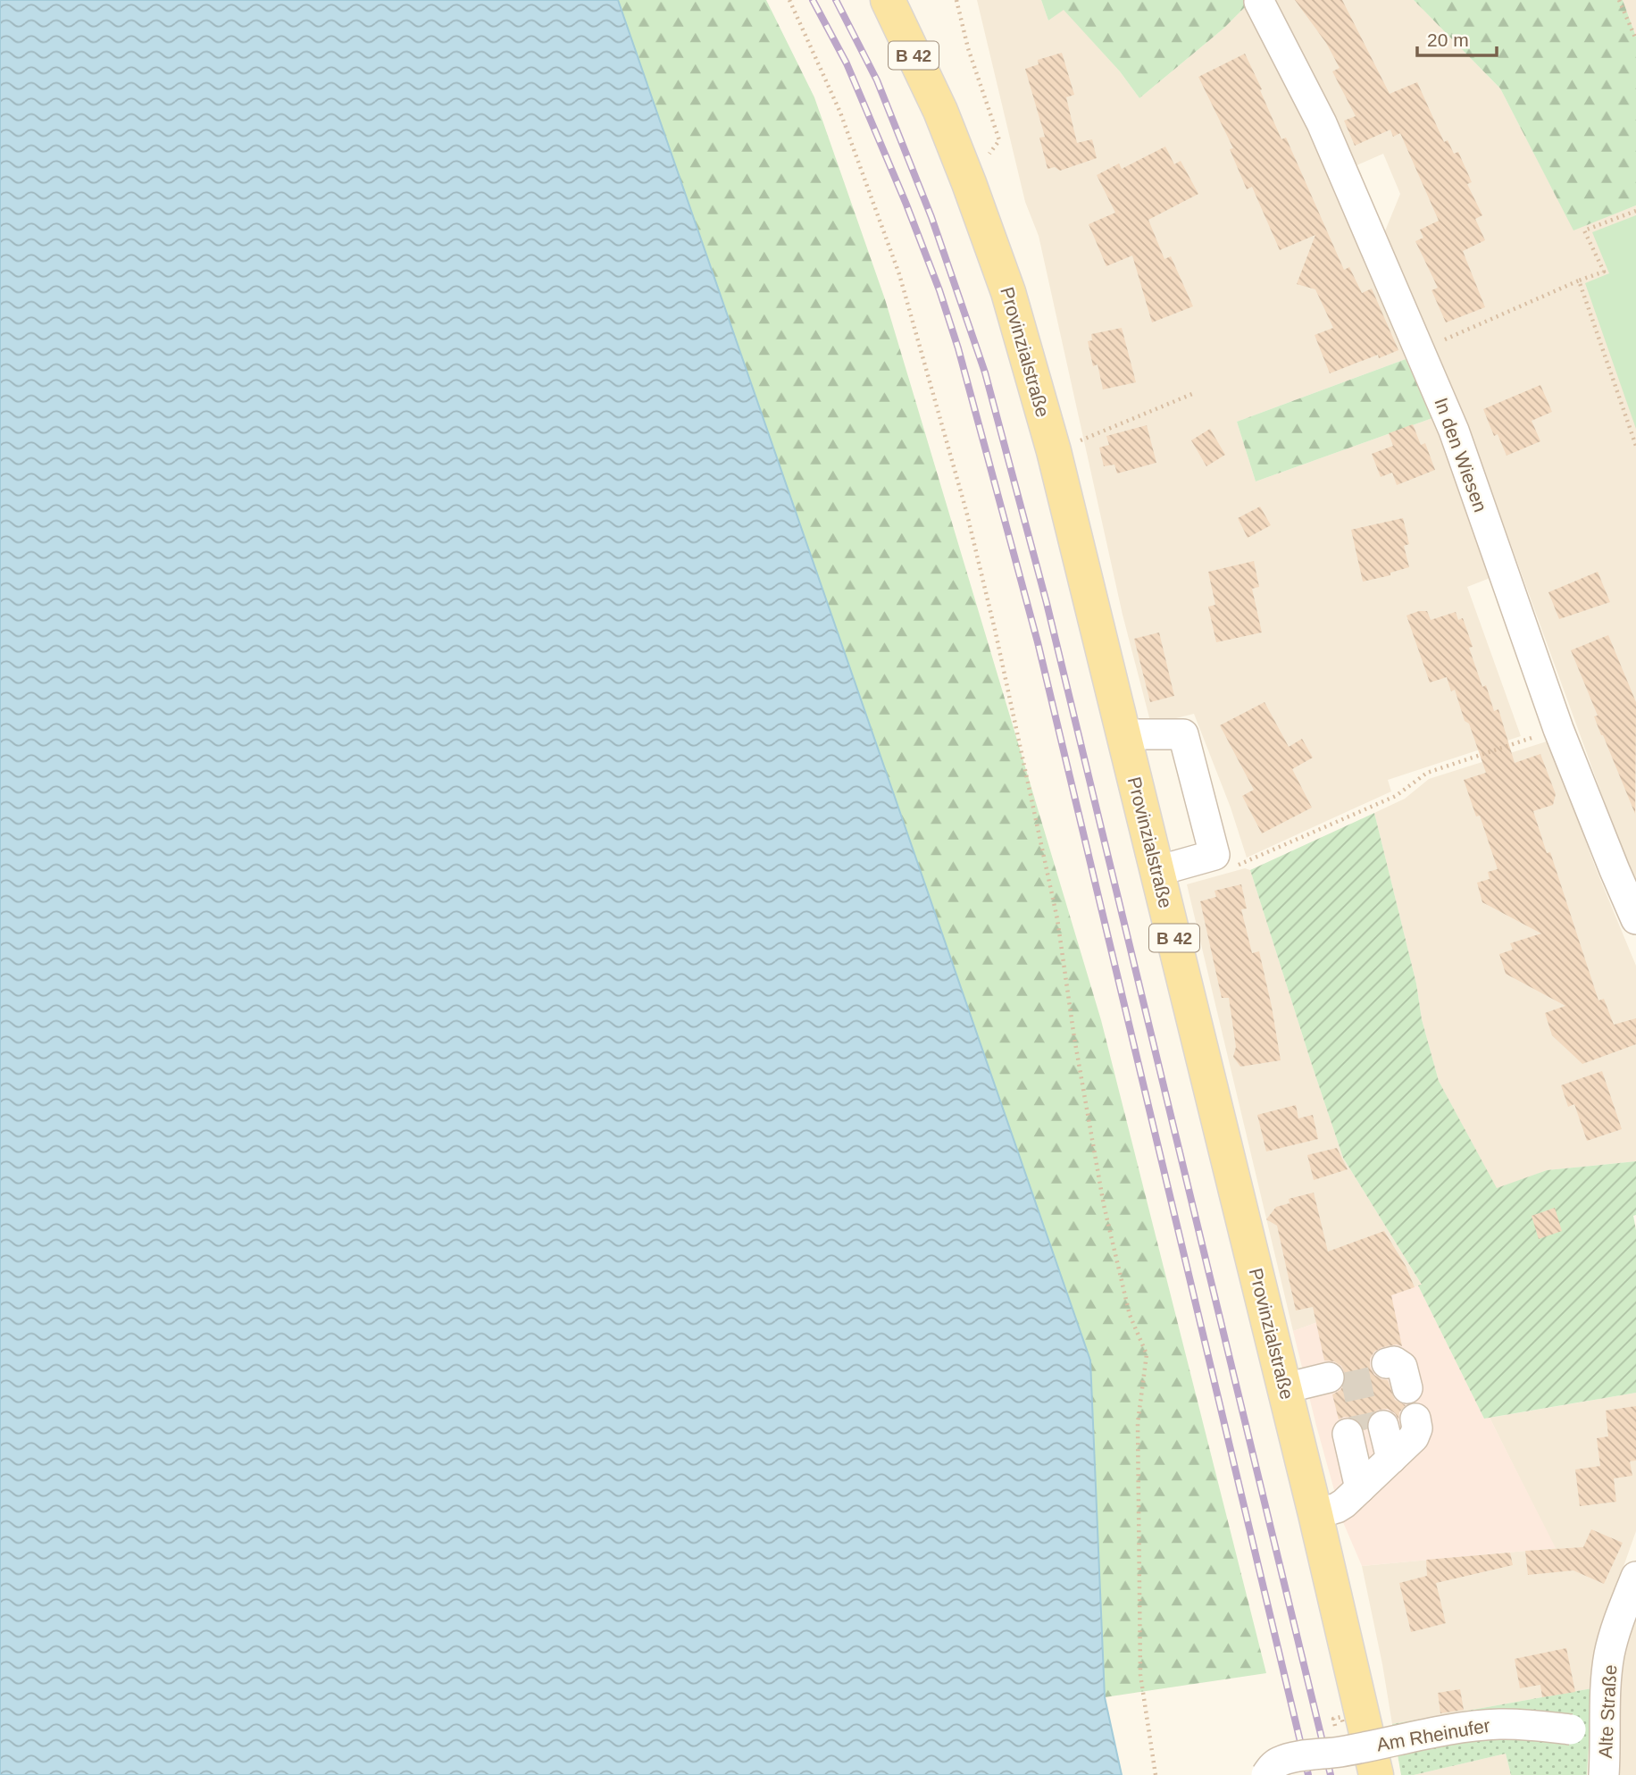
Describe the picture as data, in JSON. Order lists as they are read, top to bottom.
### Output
{
  "streets": {
    "main road": ["B 42", "Provinzialstraße"],
    "street": ["In den Wiesen", "Alte Straße", "Am Rheinufer"]
  },
  "crossings": [
    ["Alte Straße", "Am Rheinufer"]
  ],
  "scale_bar": "20 m"
}
